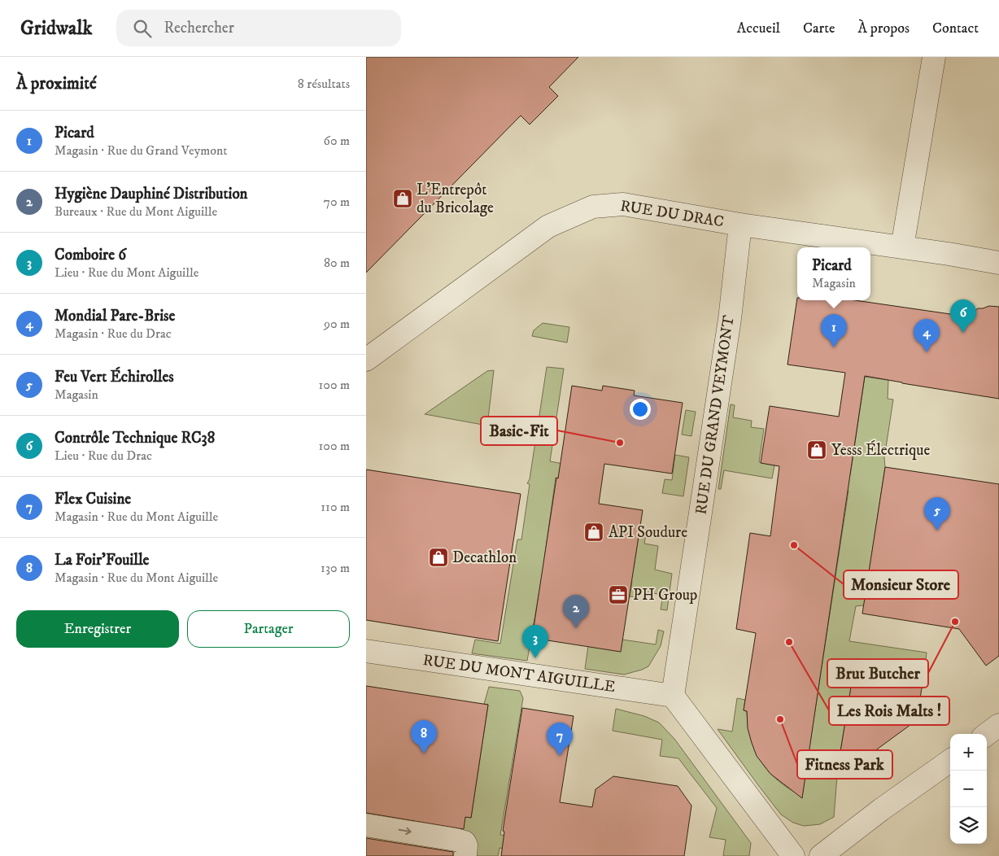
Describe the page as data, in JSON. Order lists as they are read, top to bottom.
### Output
{
  "streets": {
    "street": ["RUE DU DRAC", "RUE DU GRAND VEYMONT", "RUE DU MONT AIGUILLE"]
  },
  "crossings": [
    ["RUE DU DRAC", "RUE DU GRAND VEYMONT"],
    ["RUE DU GRAND VEYMONT", "RUE DU MONT AIGUILLE"]
  ],
  "places": {
    "shop": [
      "L'Entrepôt du Bricolage",
      "Yesss Électrique",
      "API Soudure",
      "Decathlon"
    ],
    "other": [
      "Basic-Fit",
      "Monsieur Store",
      "Brut Butcher",
      "Les Rois Malts !",
      "Fitness Park"
    ],
    "office": ["PH Group"]
  },
  "page": {
    "header": "Gridwalk",
    "search": "Rechercher",
    "nav": [
      "Accueil",
      "Carte",
      "À propos",
      "Contact"
    ],
    "heading": ["À proximité", "8 résultats"],
    "list": [
      {
        "mark": "1",
        "name": "Picard",
        "note": "Magasin · Rue du Grand Veymont",
        "value": "60 m"
      },
      {
        "mark": "2",
        "name": "Hygiène Dauphiné Distribution",
        "note": "Bureaux · Rue du Mont Aiguille",
        "value": "70 m"
      },
      {
        "mark": "3",
        "name": "Comboire 6",
        "note": "Lieu · Rue du Mont Aiguille",
        "value": "80 m"
      },
      {
        "mark": "4",
        "name": "Mondial Pare-Brise",
        "note": "Magasin · Rue du Drac",
        "value": "90 m"
      },
      {
        "mark": "5",
        "name": "Feu Vert Échirolles",
        "note": "Magasin",
        "value": "100 m"
      },
      {
        "mark": "6",
        "name": "Contrôle Technique RC38",
        "note": "Lieu · Rue du Drac",
        "value": "100 m"
      },
      {
        "mark": "7",
        "name": "Flex Cuisine",
        "note": "Magasin · Rue du Mont Aiguille",
        "value": "110 m"
      },
      {
        "mark": "8",
        "name": "La Foir'Fouille",
        "note": "Magasin · Rue du Mont Aiguille",
        "value": "130 m"
      }
    ],
    "popup": ["Picard", "Magasin"],
    "pins": [
      "6",
      "1",
      "4",
      "5",
      "2",
      "3",
      "8",
      "7"
    ],
    "buttons": ["Enregistrer", "Partager"],
    "map_buttons": ["+", "−"]
  }
}
